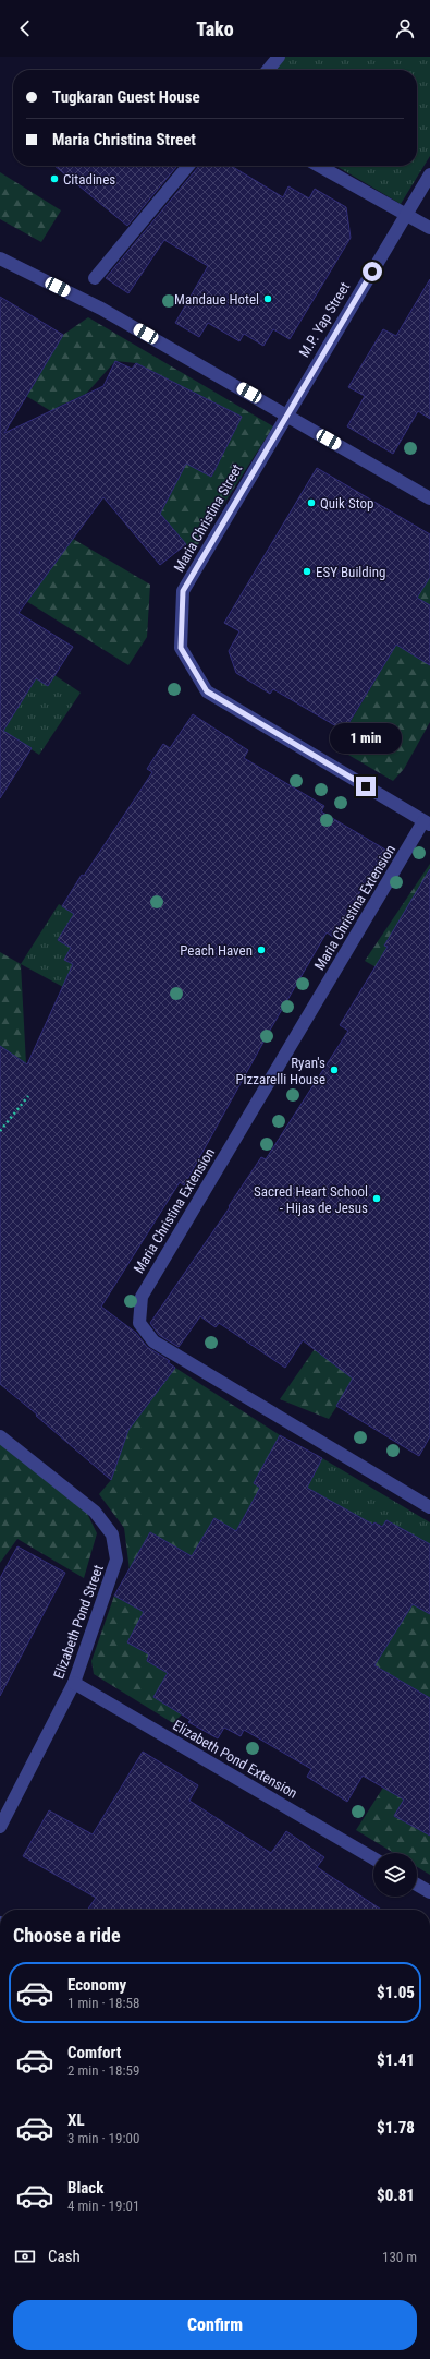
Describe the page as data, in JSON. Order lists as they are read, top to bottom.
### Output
{
  "streets": {
    "street": [
      "M.P. Yap Street",
      "Maria Christina Street",
      "Maria Christina Extension",
      "Elizabeth Pond Street",
      "Elizabeth Pond Extension"
    ]
  },
  "crossings": [
    ["M.P. Yap Street", "Maria Christina Street"],
    ["Maria Christina Street", "Maria Christina Extension"],
    ["Elizabeth Pond Street", "Elizabeth Pond Extension"]
  ],
  "places": [
    "Citadines",
    "Mandaue Hotel",
    "Quik Stop",
    "ESY Building",
    "Peach Haven",
    "Ryan's Pizzarelli House",
    "Sacred Heart School - Hijas de Jesus"
  ],
  "page": {
    "header": "Tako",
    "banner": ["Tugkaran Guest House", "Maria Christina Street"],
    "bubble": "1 min",
    "heading": "Choose a ride",
    "list": [
      {
        "name": "Economy",
        "note": "1 min · 18:58",
        "value": "$1.05"
      },
      {
        "name": "Comfort",
        "note": "2 min · 18:59",
        "value": "$1.41"
      },
      {
        "name": "XL",
        "note": "3 min · 19:00",
        "value": "$1.78"
      },
      {
        "name": "Black",
        "note": "4 min · 19:01",
        "value": "$0.81"
      }
    ],
    "pay": ["Cash", "130 m"],
    "buttons": "Confirm"
  }
}
